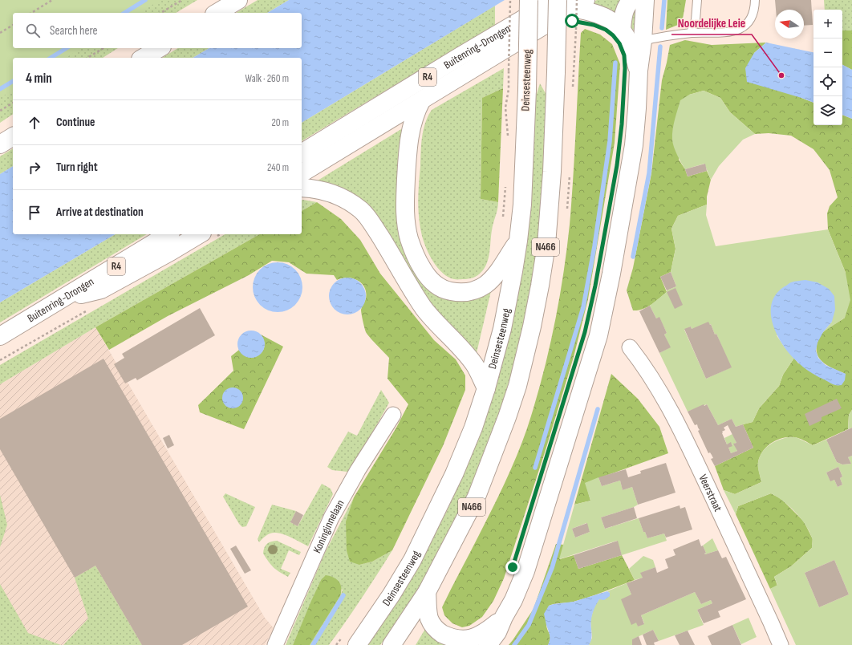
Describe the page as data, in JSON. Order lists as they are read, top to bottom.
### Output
{
  "streets": {
    "highway": [
      "Buitenring-Drongen",
      "R4",
      "Deinsesteenweg",
      "N466"
    ],
    "street": ["Veerstraat", "Koninginnelaan"]
  },
  "crossings": [
    ["Buitenring-Drongen", "N466"]
  ],
  "places": ["Noordelijke Leie"],
  "north": "left",
  "page": {
    "map_buttons": ["+", "−"],
    "search": "Search here",
    "heading": ["4 min", "Walk · 260 m"],
    "list": [
      ["Continue", "20 m"],
      ["Turn right", "240 m"],
      "Arrive at destination"
    ]
  }
}
